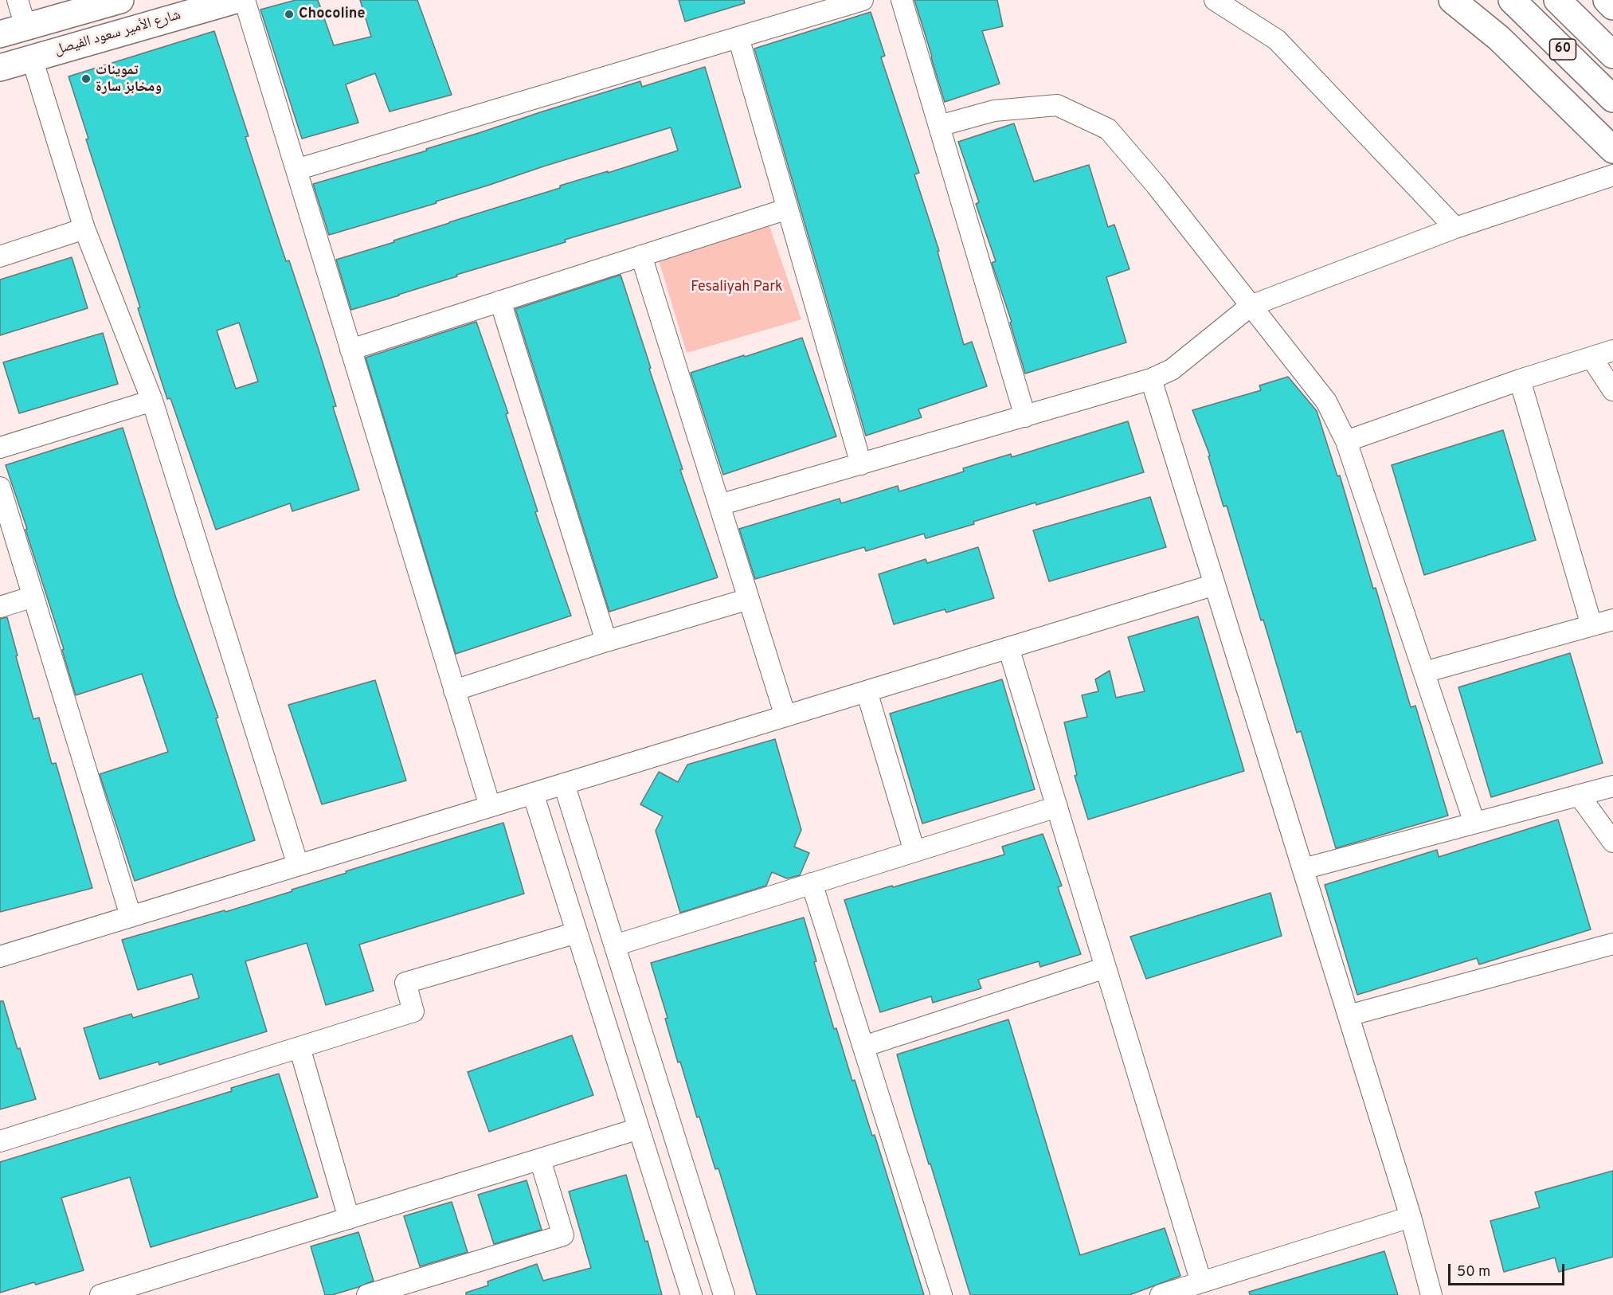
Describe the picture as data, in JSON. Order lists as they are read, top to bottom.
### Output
{
  "streets": {
    "main road": ["شارع الأمير سعود الفيصل", "60"]
  },
  "parks": ["Fesaliyah Park"],
  "places": ["Chocoline", "تموينات ومخابز سارة"],
  "scale_bar": "50 m"
}
